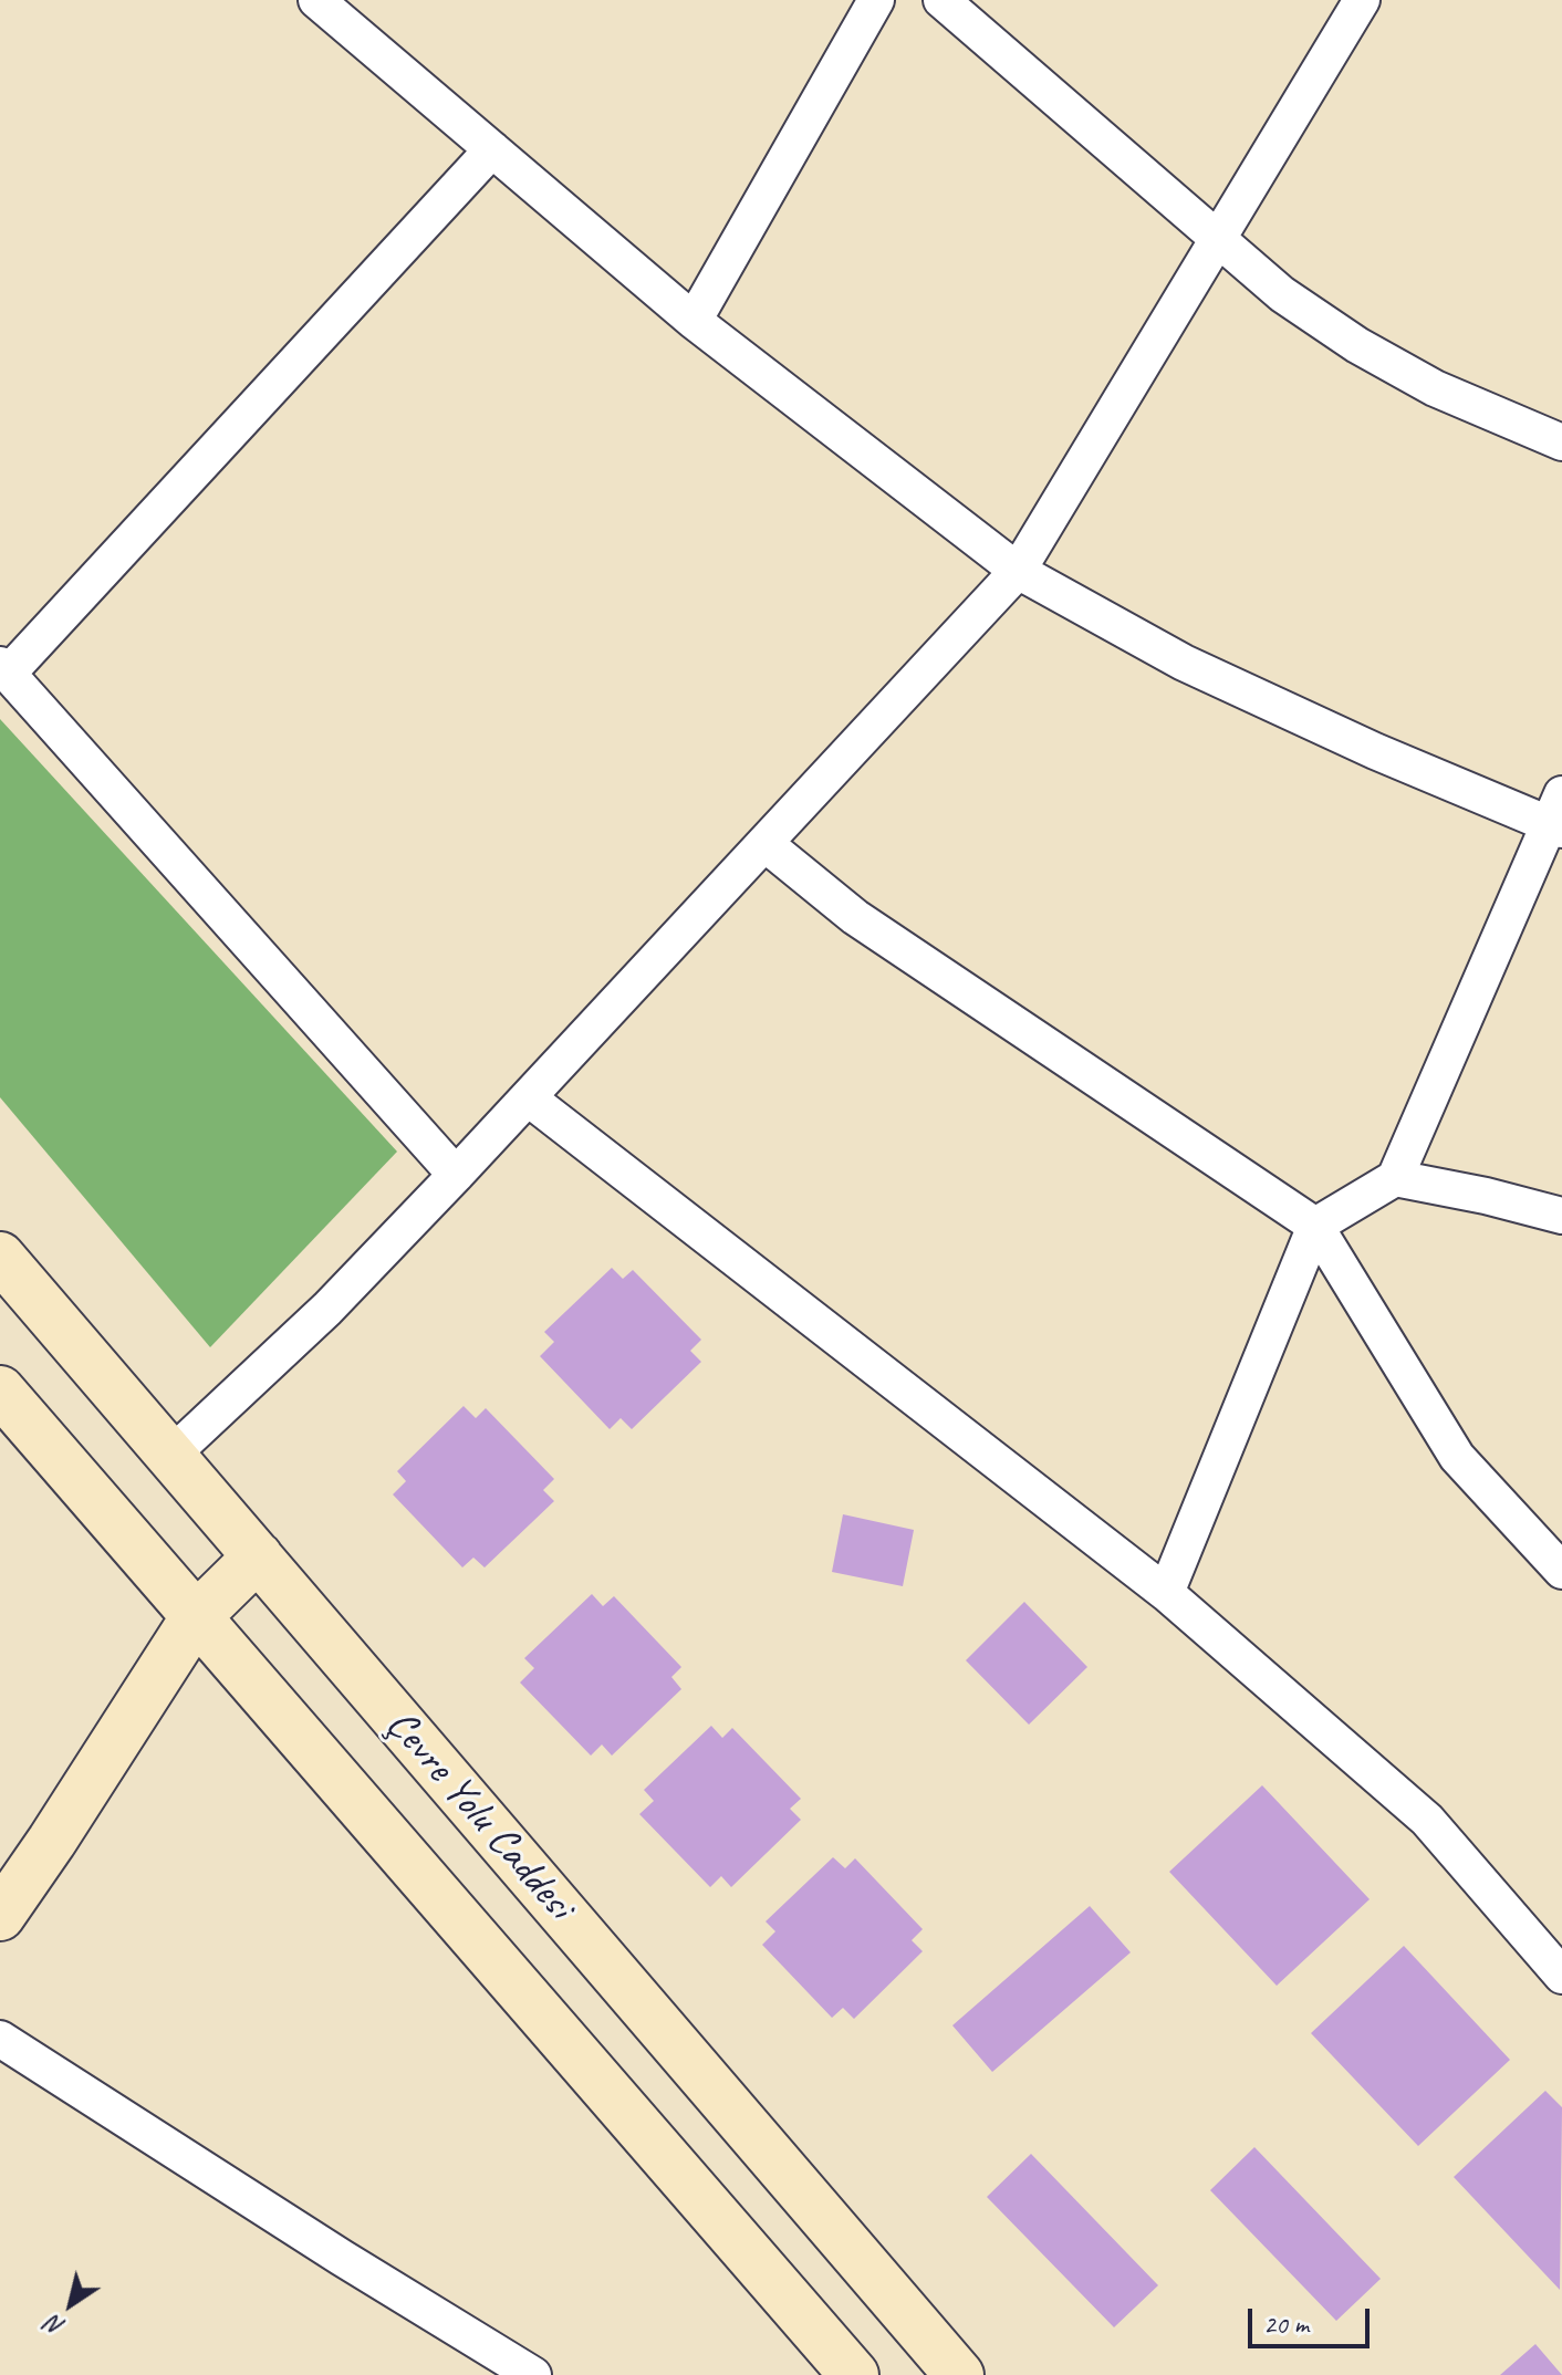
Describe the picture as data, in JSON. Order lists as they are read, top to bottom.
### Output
{
  "streets": {
    "main road": ["Çevre Yolu Caddesi"]
  },
  "scale_bar": "20 m",
  "north": "bottom left"
}
